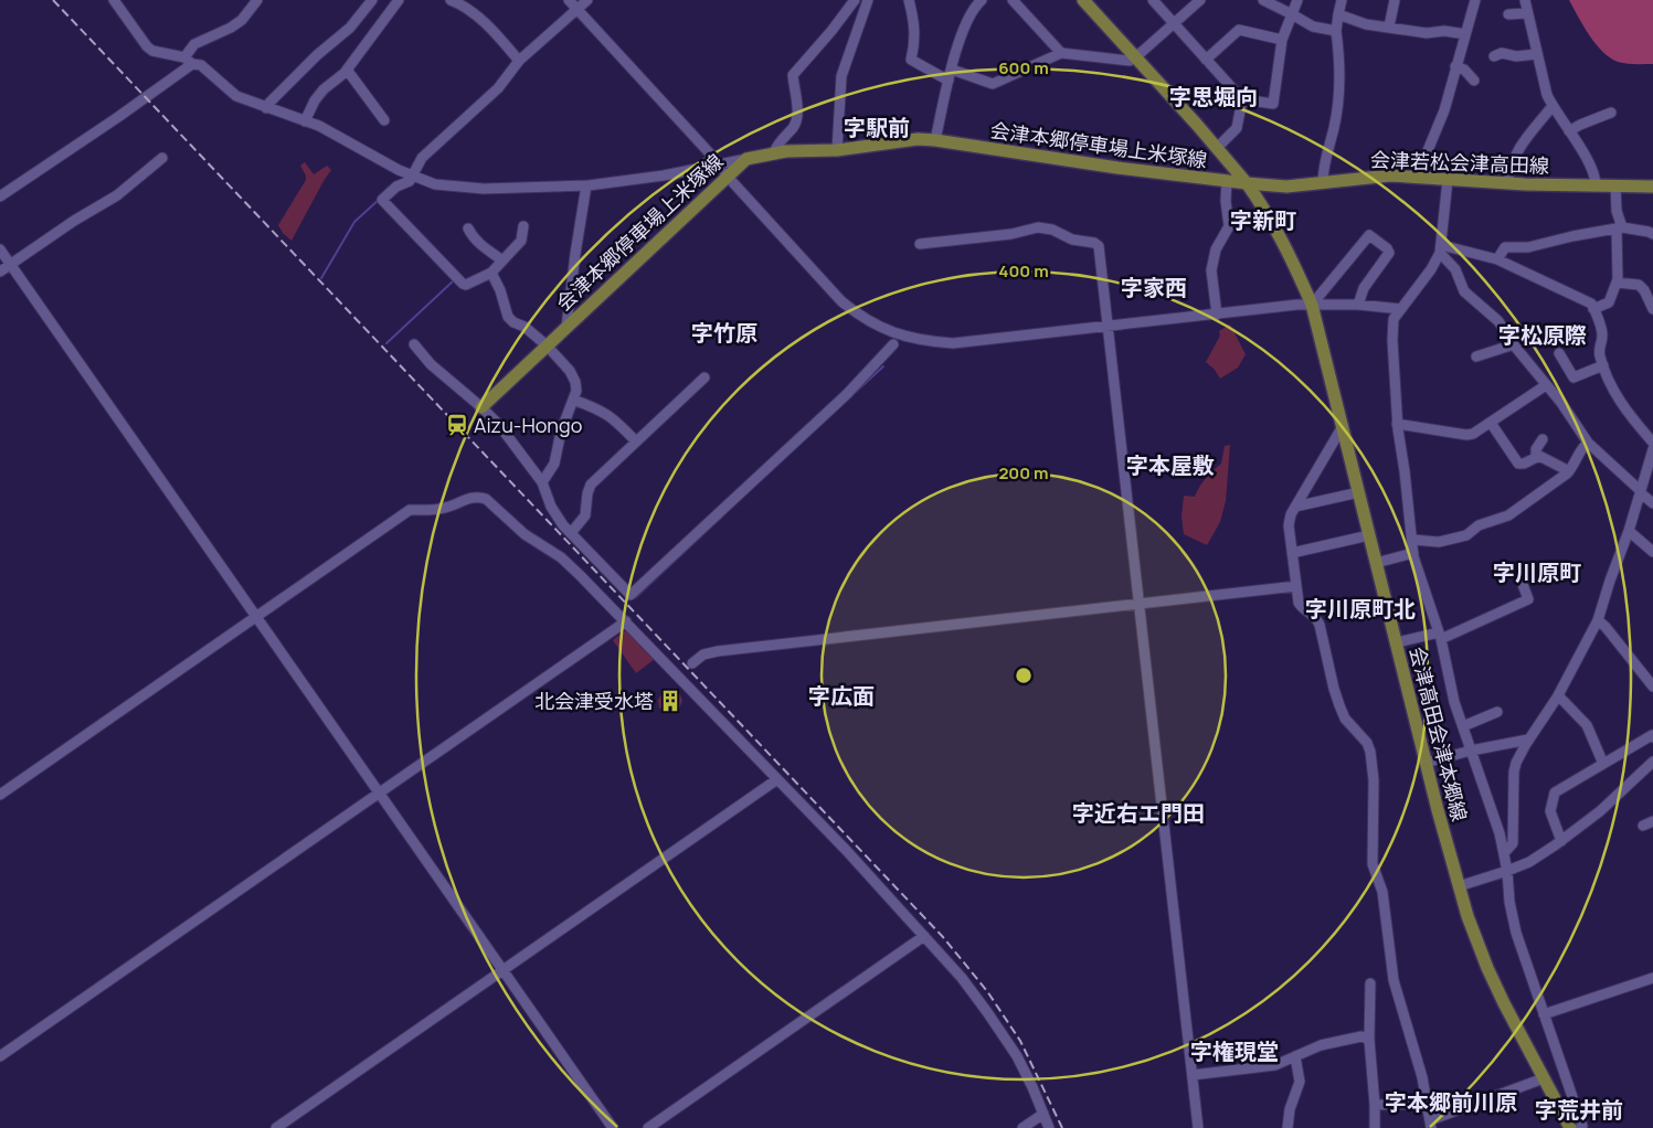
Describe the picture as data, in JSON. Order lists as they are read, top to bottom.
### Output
{
  "streets": {
    "main road": ["会津本郷停車場上米塚線", "会津若松会津高田線", "会津高田会津本郷線"]
  },
  "crossings": [
    ["会津本郷停車場上米塚線", "会津若松会津高田線"],
    ["会津本郷停車場上米塚線", "会津高田会津本郷線"],
    ["会津若松会津高田線", "会津高田会津本郷線"]
  ],
  "districts": [
    "字思堀向",
    "字駅前",
    "字新町",
    "字家西",
    "字竹原",
    "字松原際",
    "字本屋敷",
    "字川原町",
    "字川原町北",
    "字広面",
    "字近右エ門田",
    "字権現堂",
    "字本郷前川原",
    "字荒井前"
  ],
  "places": {
    "station": ["Aizu-Hongo"],
    "building": ["北会津受水塔"]
  },
  "rings": ["600 m", "400 m", "200 m"]
}
